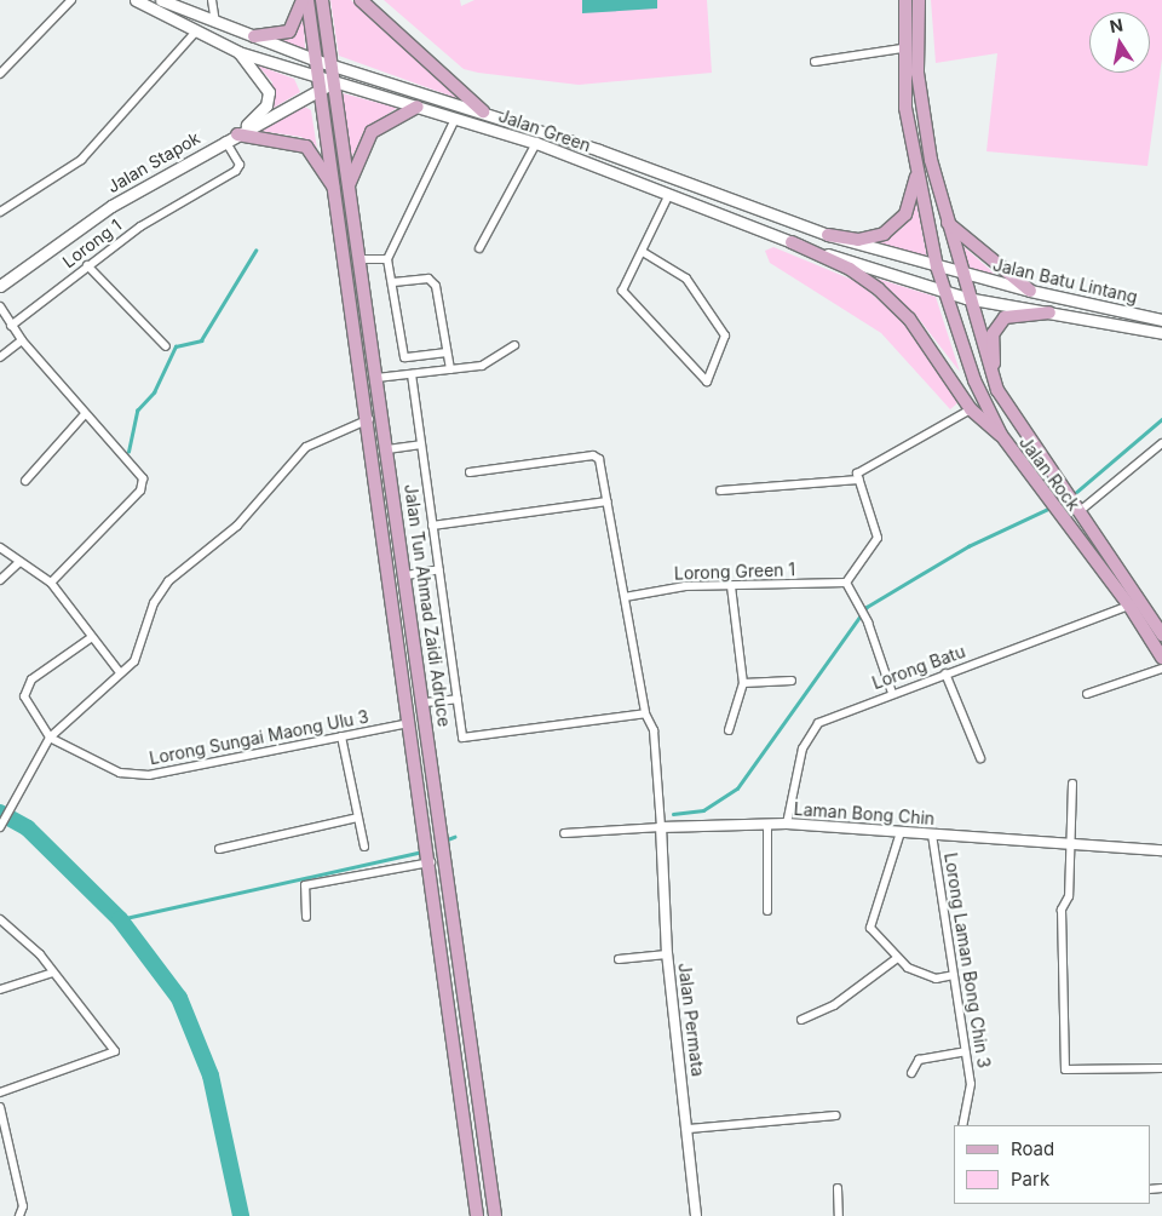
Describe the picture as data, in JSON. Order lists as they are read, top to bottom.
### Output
{
  "streets": {
    "main road": [
      "Jalan Green",
      "Jalan Stapok",
      "Jalan Batu Lintang",
      "Jalan Rock",
      "Jalan Tun Ahmad Zaidi Adruce"
    ],
    "street": [
      "Lorong 1",
      "Lorong Green 1",
      "Lorong Batu",
      "Lorong Sungai Maong Ulu 3",
      "Laman Bong Chin",
      "Lorong Laman Bong Chin 3",
      "Jalan Permata"
    ]
  },
  "crossings": [
    ["Jalan Green", "Jalan Stapok"],
    ["Jalan Green", "Jalan Batu Lintang"],
    ["Jalan Green", "Jalan Rock"],
    ["Jalan Green", "Jalan Tun Ahmad Zaidi Adruce"],
    ["Jalan Stapok", "Lorong 1"],
    ["Jalan Stapok", "Jalan Tun Ahmad Zaidi Adruce"],
    ["Jalan Batu Lintang", "Jalan Rock"],
    ["Jalan Rock", "Lorong Batu"],
    ["Jalan Tun Ahmad Zaidi Adruce", "Lorong Sungai Maong Ulu 3"],
    ["Lorong Batu", "Laman Bong Chin"],
    ["Laman Bong Chin", "Lorong Laman Bong Chin 3"],
    ["Laman Bong Chin", "Jalan Permata"]
  ],
  "legend": ["Road", "Park"],
  "north": "top"
}
